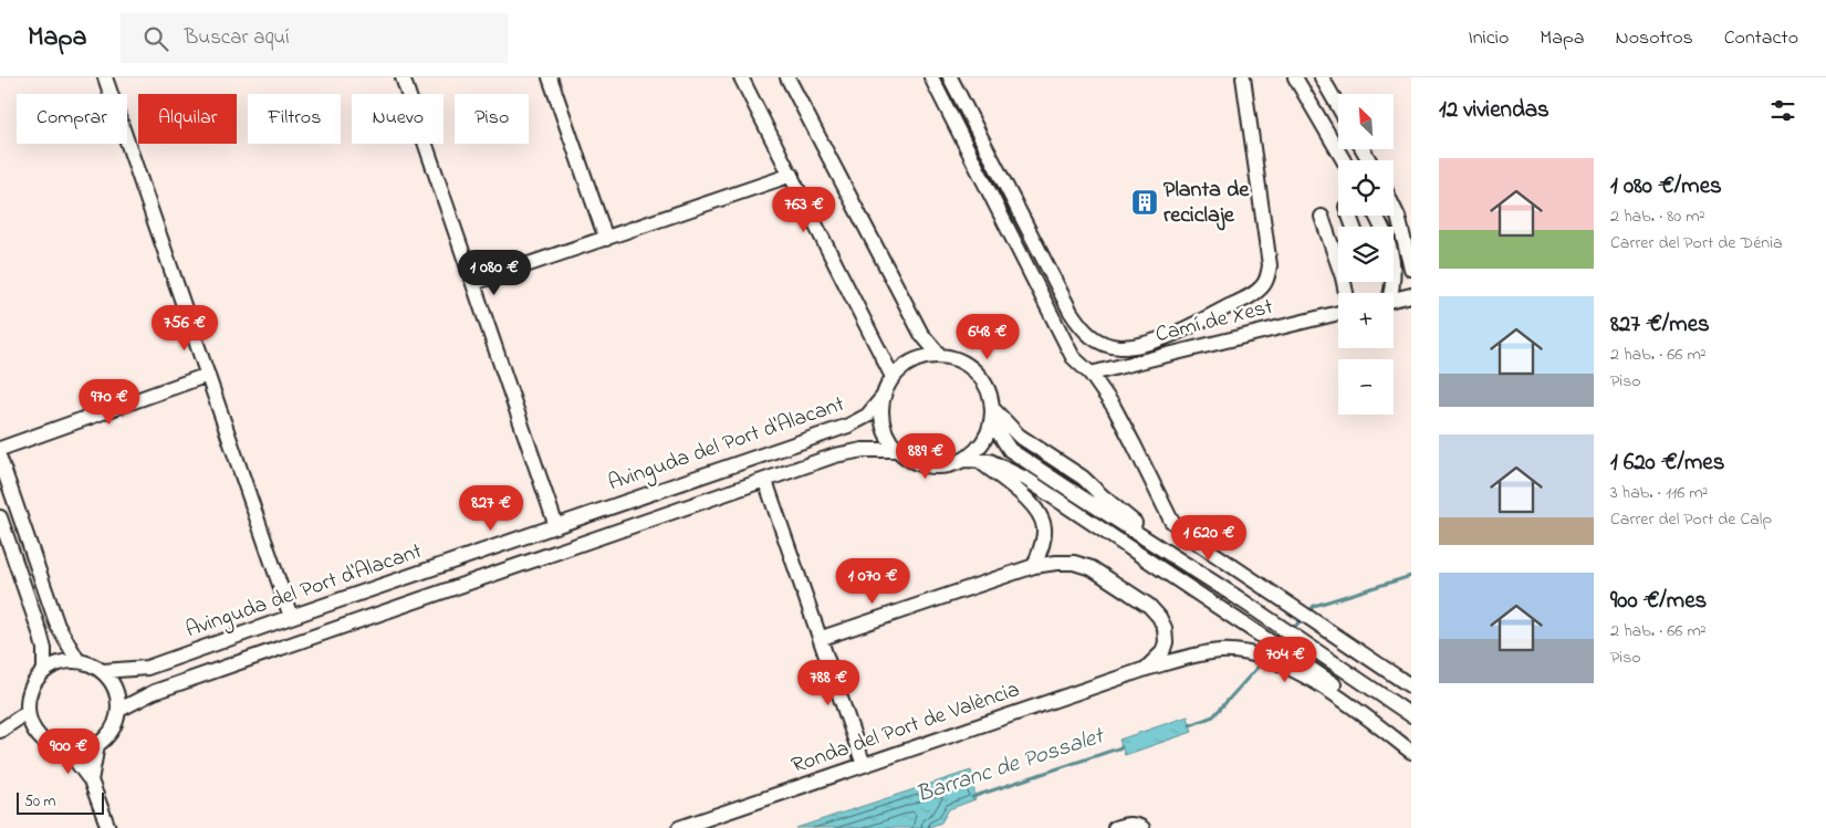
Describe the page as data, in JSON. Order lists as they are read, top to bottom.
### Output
{
  "streets": {
    "street": ["Camí de Xest", "Avinguda del Port d'Alacant", "Ronda del Port de València"]
  },
  "water": ["Barranc de Possalet"],
  "places": {
    "building": ["Planta de reciclaje"]
  },
  "scale_bar": "50 m",
  "north": "top left",
  "page": {
    "header": "Mapa",
    "search": "Buscar aquí",
    "nav": [
      "Inicio",
      "Mapa",
      "Nosotros",
      "Contacto"
    ],
    "heading": "12 viviendas",
    "map_buttons": ["+", "−"],
    "chip": [
      "Comprar",
      "Alquilar",
      "Filtros",
      "Nuevo",
      "Piso"
    ],
    "list": [
      {
        "name": "1 080 €/mes",
        "note": "2 hab. · 80 m² · Carrer del Port de Dénia"
      },
      {
        "name": "827 €/mes",
        "note": "2 hab. · 66 m² · Piso"
      },
      {
        "name": "1 620 €/mes",
        "note": "3 hab. · 116 m² · Carrer del Port de Calp"
      },
      {
        "name": "900 €/mes",
        "note": "2 hab. · 66 m² · Piso"
      }
    ],
    "price": [
      "763 €",
      "1 080 €",
      "756 €",
      "648 €",
      "970 €",
      "889 €",
      "827 €",
      "1 620 €",
      "1 070 €",
      "704 €",
      "788 €",
      "900 €"
    ],
    "scale": "50 m"
  }
}
